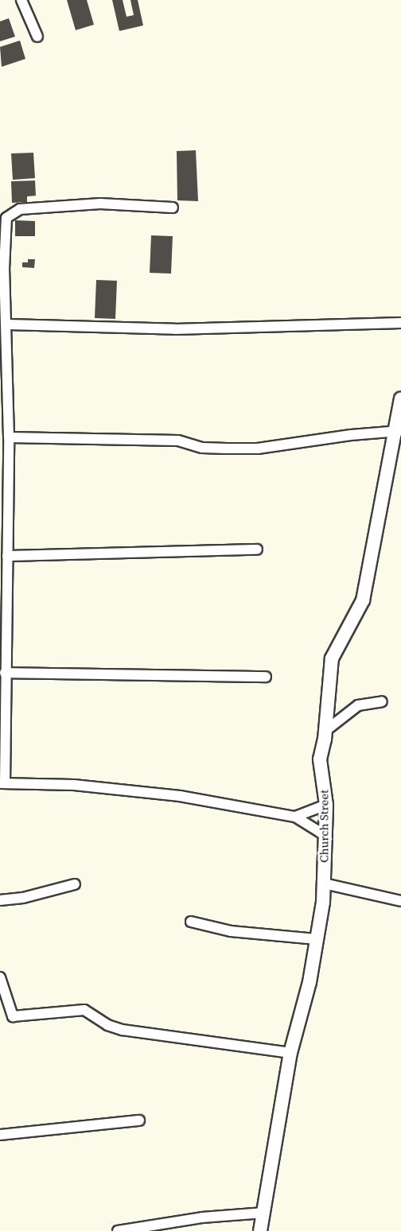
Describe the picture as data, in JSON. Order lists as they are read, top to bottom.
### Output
{
  "streets": {
    "street": ["Church Street"]
  }
}
